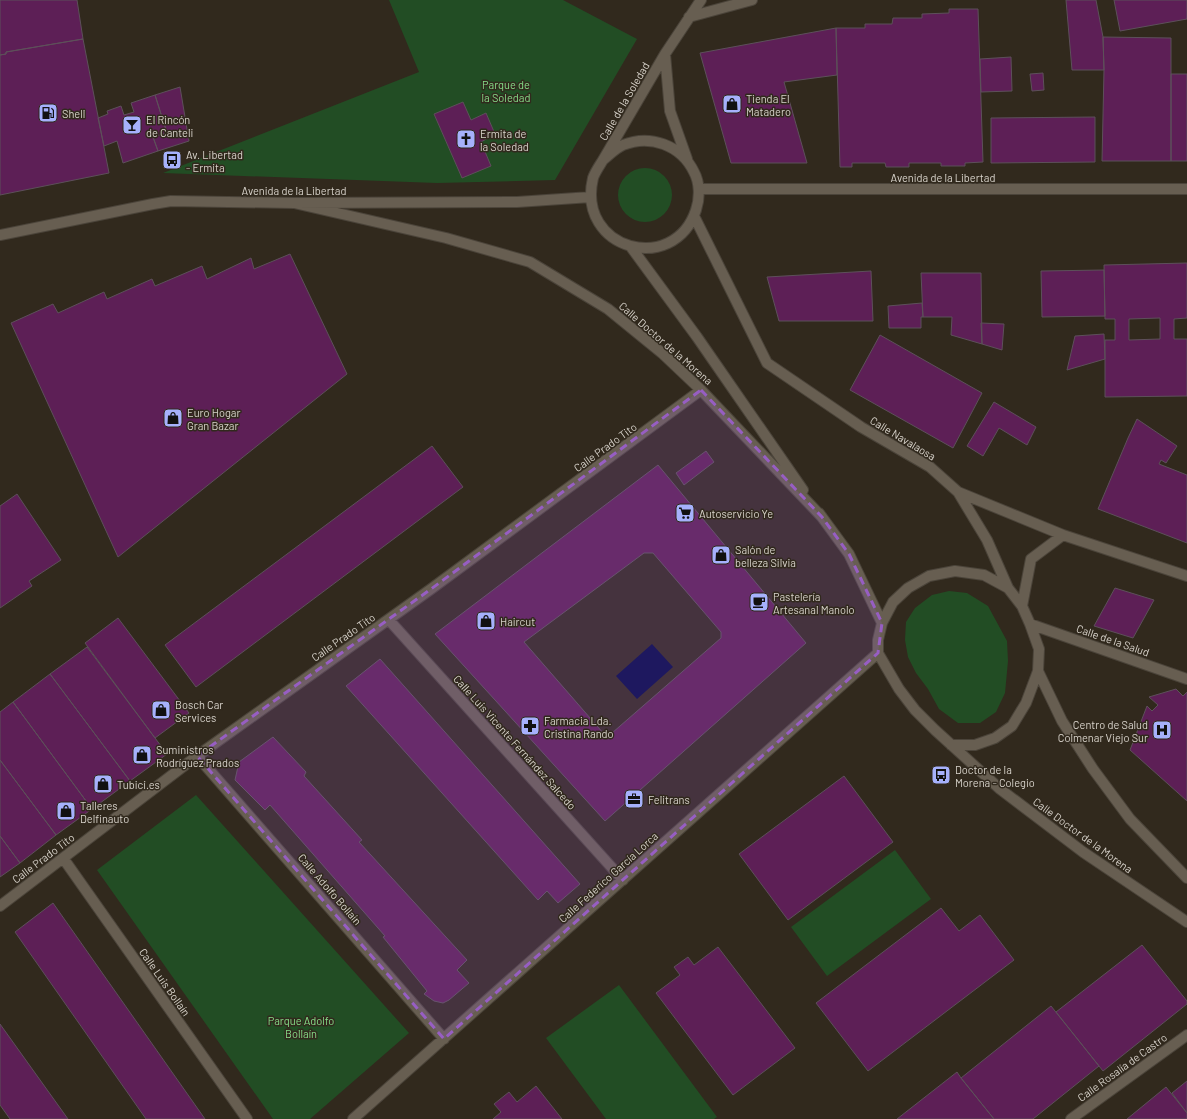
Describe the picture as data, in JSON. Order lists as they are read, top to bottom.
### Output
{
  "streets": {
    "street": [
      "Calle de la Soledad",
      "Avenida de la Libertad",
      "Calle Doctor de la Morena",
      "Calle Navalaosa",
      "Calle Prado Tito",
      "Calle de la Salud",
      "Calle Luis Vicente Fernández Salcedo",
      "Calle Federico García Lorca",
      "Calle Adolfo Bollaín",
      "Calle Luis Bollaín",
      "Calle Rosalía de Castro"
    ]
  },
  "crossings": [
    ["Calle de la Soledad", "Avenida de la Libertad"],
    ["Calle de la Soledad", "Calle Doctor de la Morena"],
    ["Calle de la Soledad", "Calle Navalaosa"],
    ["Avenida de la Libertad", "Calle Doctor de la Morena"],
    ["Avenida de la Libertad", "Calle Navalaosa"],
    ["Calle Doctor de la Morena", "Calle Navalaosa"],
    ["Calle Doctor de la Morena", "Calle Prado Tito"],
    ["Calle Doctor de la Morena", "Calle Federico García Lorca"],
    ["Calle Prado Tito", "Calle Luis Vicente Fernández Salcedo"],
    ["Calle Prado Tito", "Calle Adolfo Bollaín"],
    ["Calle Prado Tito", "Calle Luis Bollaín"],
    ["Calle Luis Vicente Fernández Salcedo", "Calle Federico García Lorca"],
    ["Calle Federico García Lorca", "Calle Adolfo Bollaín"]
  ],
  "parks": ["Parque de la Soledad", "Parque Adolfo Bollaín"],
  "places": {
    "shop": [
      "Tienda El Matadero",
      "Euro Hogar Gran Bazar",
      "Salón de belleza Silvia",
      "Haircut",
      "Bosch Car Services",
      "Suministros Rodríguez Prados",
      "Tubici.es",
      "Talleres Delfinauto"
    ],
    "fuel station": ["Shell"],
    "bar": ["El Rincón de Canteli"],
    "church": ["Ermita de la Soledad"],
    "bus stop": ["Av. Libertad - Ermita", "Doctor de la Morena - Colegio"],
    "supermarket": ["Autoservicio Ye"],
    "cafe": ["Pastelería Artesanal Manolo"],
    "pharmacy": ["Farmacia Lda. Cristina Rando"],
    "hospital": ["Centro de Salud Colmenar Viejo Sur"],
    "office": ["Felitrans"]
  }
}
